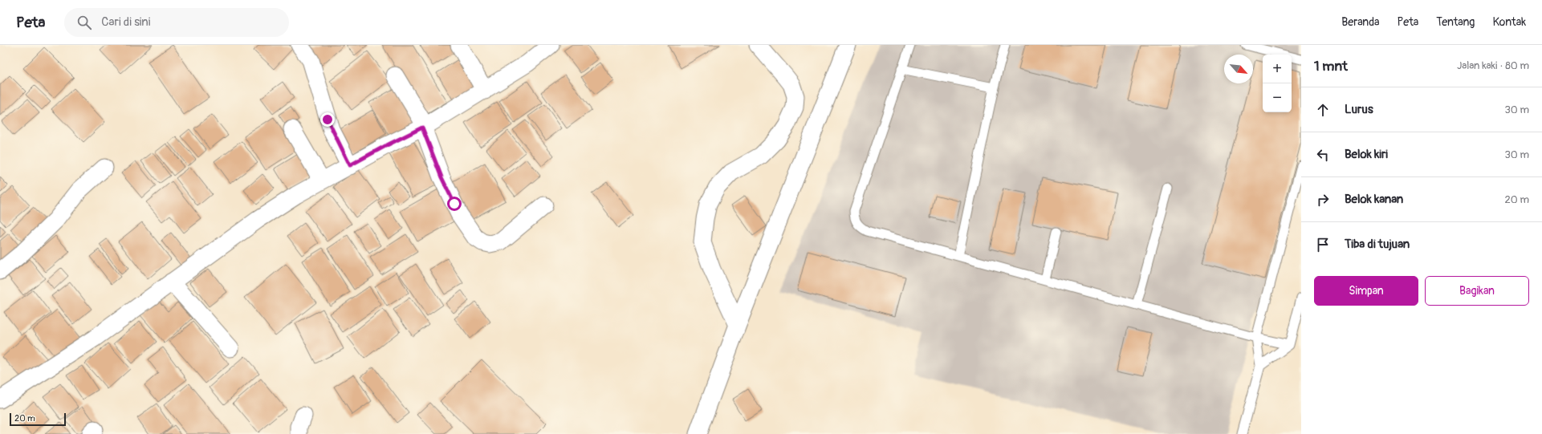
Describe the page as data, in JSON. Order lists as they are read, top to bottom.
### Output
{
  "scale_bar": "20 m",
  "north": "bottom right",
  "page": {
    "header": "Peta",
    "search": "Cari di sini",
    "nav": [
      "Beranda",
      "Peta",
      "Tentang",
      "Kontak"
    ],
    "heading": ["1 mnt", "Jalan kaki · 80 m"],
    "map_buttons": ["+", "−"],
    "list": [
      ["Lurus", "30 m"],
      ["Belok kiri", "30 m"],
      ["Belok kanan", "20 m"],
      "Tiba di tujuan"
    ],
    "buttons": ["Simpan", "Bagikan"],
    "scale": "20 m"
  }
}
